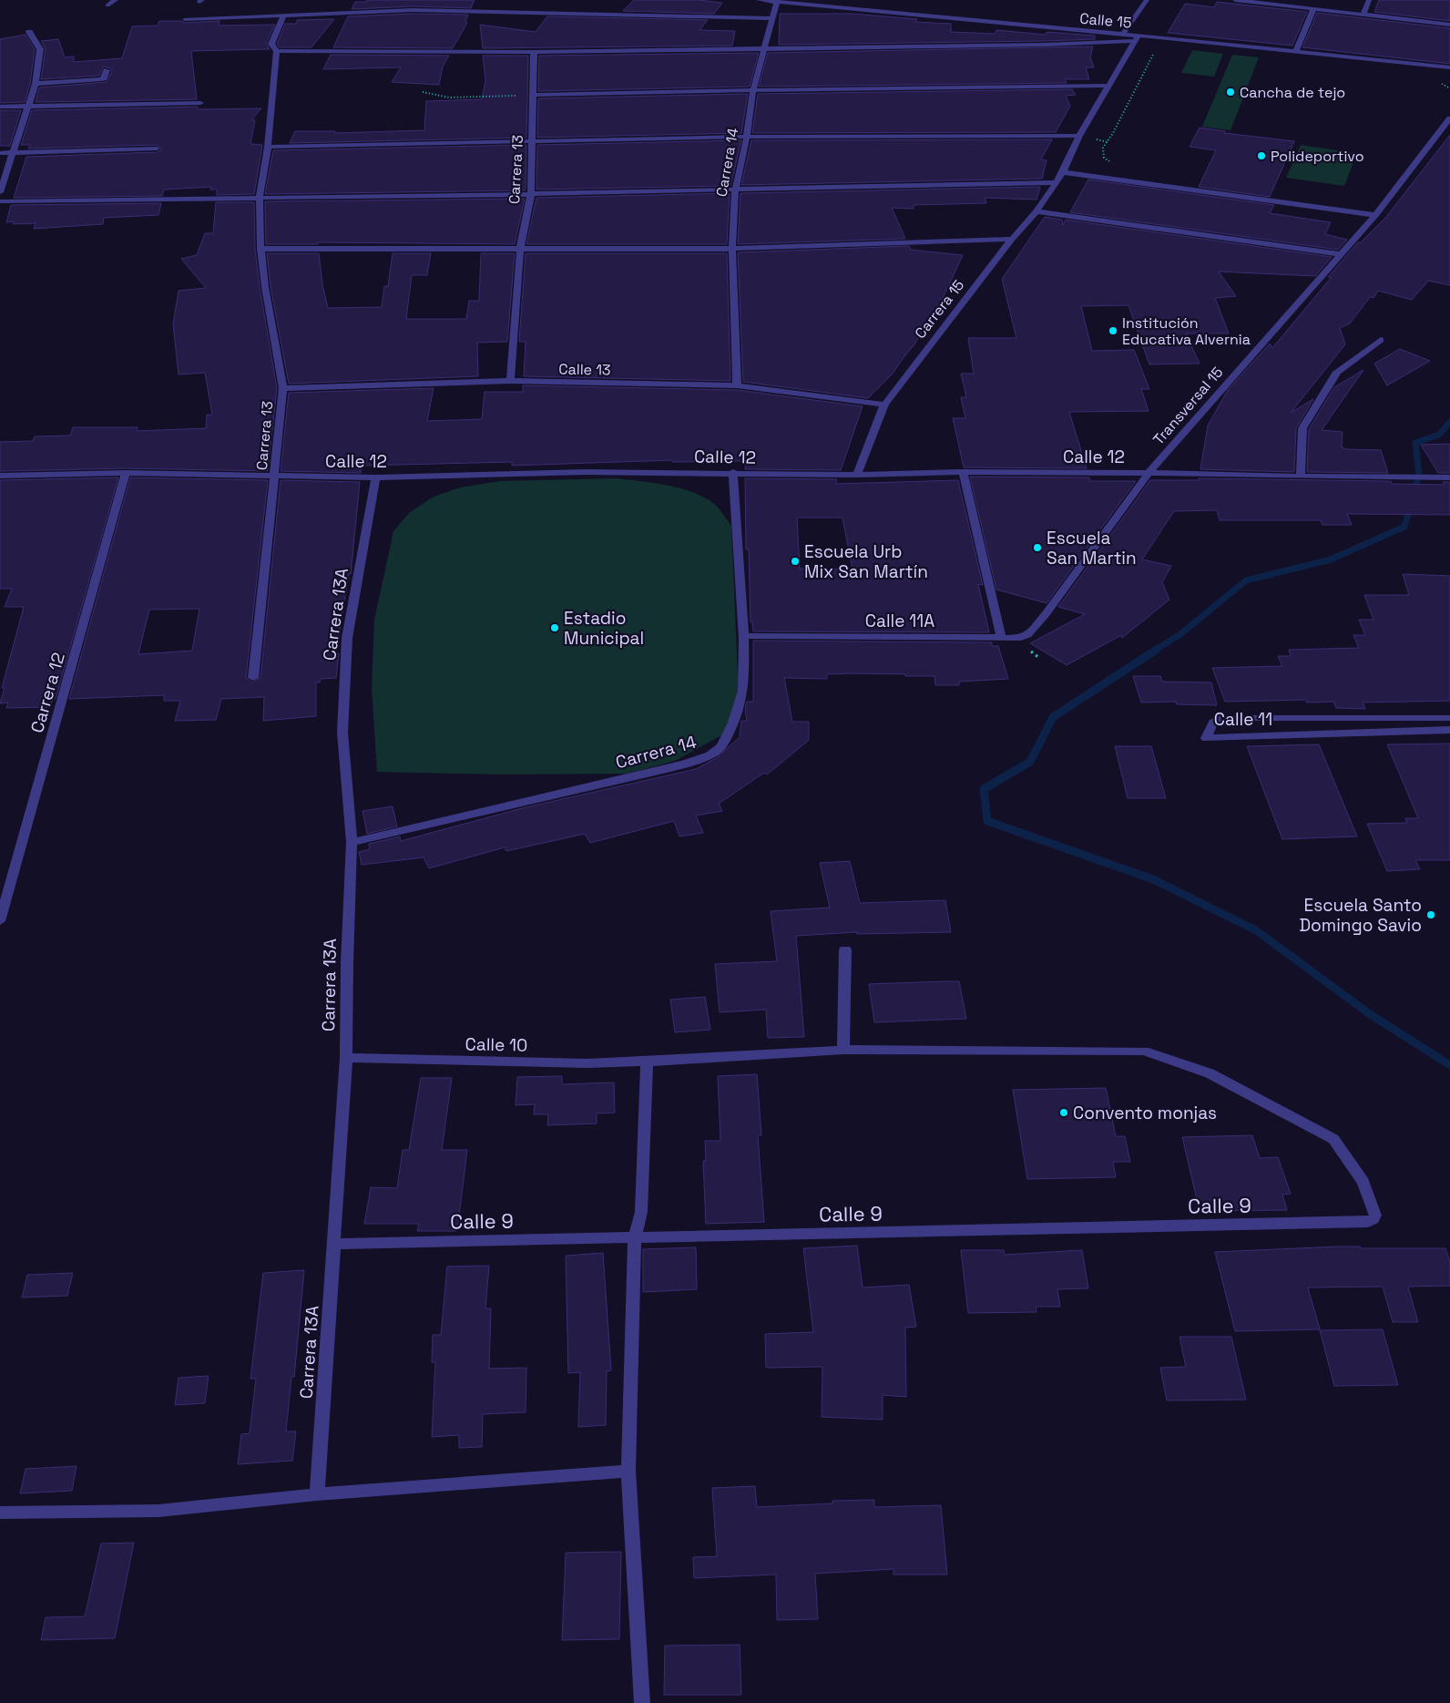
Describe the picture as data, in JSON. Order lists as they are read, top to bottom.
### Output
{
  "streets": {
    "street": [
      "Calle 15",
      "Carrera 14",
      "Carrera 13",
      "Carrera 15",
      "Calle 13",
      "Transversal 15",
      "Calle 12",
      "Carrera 13A",
      "Calle 11A",
      "Carrera 12",
      "Calle 11",
      "Calle 10",
      "Calle 9"
    ]
  },
  "crossings": [
    ["Calle 15", "Carrera 14"],
    ["Carrera 14", "Calle 13"],
    ["Carrera 14", "Calle 12"],
    ["Carrera 14", "Carrera 13A"],
    ["Carrera 14", "Calle 11A"],
    ["Carrera 13", "Calle 13"],
    ["Carrera 13", "Calle 12"],
    ["Carrera 15", "Calle 13"],
    ["Carrera 15", "Calle 12"],
    ["Transversal 15", "Calle 12"],
    ["Transversal 15", "Calle 11A"],
    ["Calle 12", "Carrera 13A"],
    ["Calle 12", "Carrera 12"],
    ["Carrera 13A", "Calle 10"],
    ["Carrera 13A", "Calle 9"],
    ["Calle 10", "Calle 9"]
  ],
  "places": [
    "Cancha de tejo",
    "Polideportivo",
    "Institución Educativa Alvernia",
    "Escuela San Martin",
    "Escuela Urb Mix San Martín",
    "Estadio Municipal",
    "Escuela Santo Domingo Savio",
    "Convento monjas"
  ]
}
